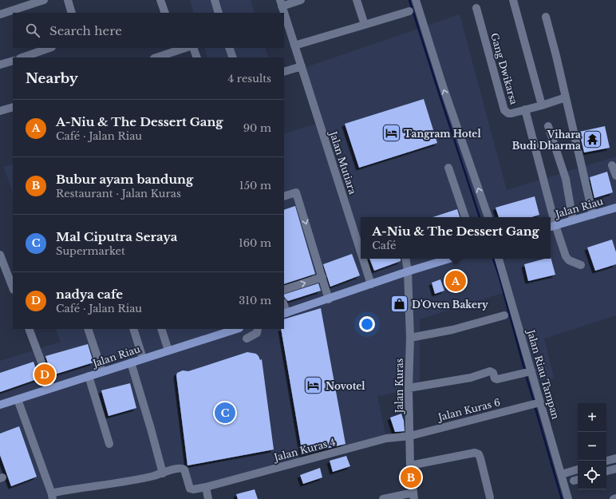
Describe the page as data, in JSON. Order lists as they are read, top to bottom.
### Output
{
  "streets": {
    "main road": ["Jalan Riau"],
    "street": [
      "Gang Dwikarsa",
      "Jalan Mutiara",
      "Jalan Riau Tampan",
      "Jalan Kuras",
      "Jalan Kuras 6",
      "Jalan Kuras 4"
    ]
  },
  "crossings": [
    ["Jalan Riau Tampan", "Jalan Kuras 6"],
    ["Jalan Kuras", "Jalan Kuras 6"],
    ["Jalan Kuras", "Jalan Kuras 4"],
    ["Jalan Kuras 6", "Jalan Kuras 4"]
  ],
  "places": {
    "hotel": ["Tangram Hotel", "Novotel"],
    "temple": ["Vihara Budi Dharma"],
    "shop": ["D'Oven Bakery"]
  },
  "page": {
    "search": "Search here",
    "heading": ["Nearby", "4 results"],
    "list": [
      {
        "mark": "A",
        "name": "A-Niu & The Dessert Gang",
        "note": "Café · Jalan Riau",
        "value": "90 m"
      },
      {
        "mark": "B",
        "name": "Bubur ayam bandung",
        "note": "Restaurant · Jalan Kuras",
        "value": "150 m"
      },
      {
        "mark": "C",
        "name": "Mal Ciputra Seraya",
        "note": "Supermarket",
        "value": "160 m"
      },
      {
        "mark": "D",
        "name": "nadya cafe",
        "note": "Café · Jalan Riau",
        "value": "310 m"
      }
    ],
    "popup": ["A-Niu & The Dessert Gang", "Café"],
    "pins": [
      "A",
      "D",
      "C",
      "B"
    ],
    "map_buttons": ["+", "−"]
  }
}
